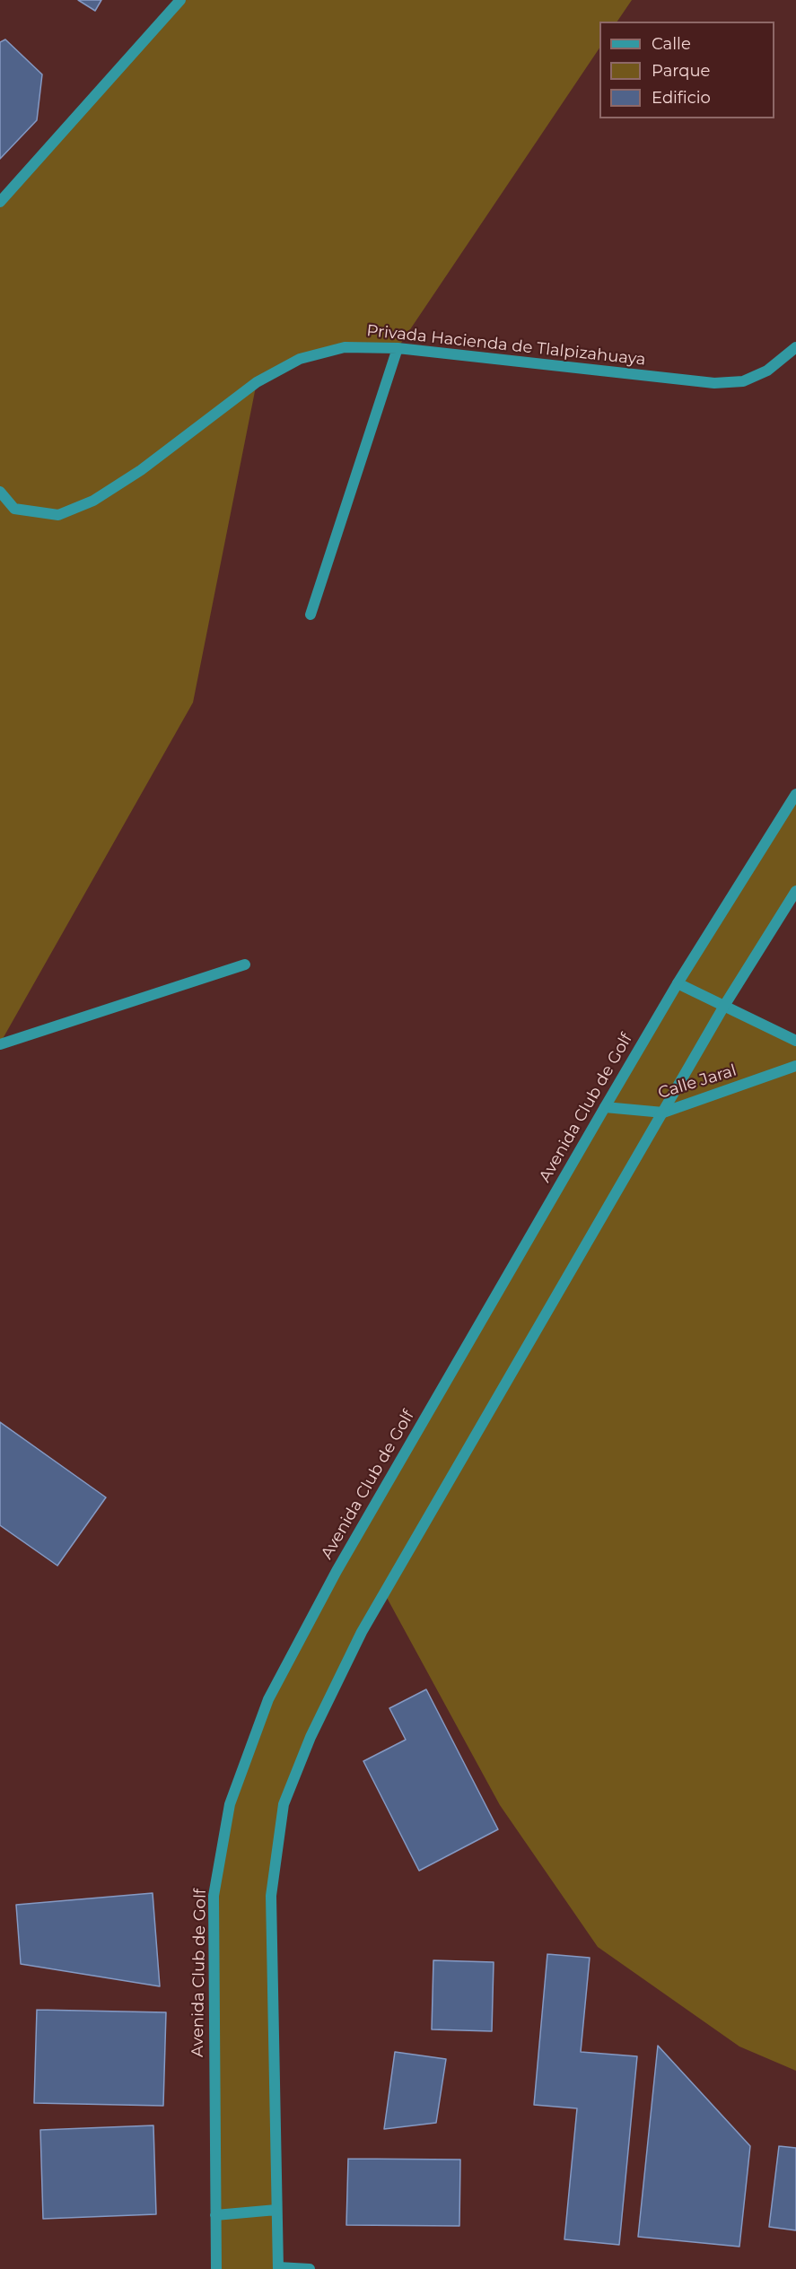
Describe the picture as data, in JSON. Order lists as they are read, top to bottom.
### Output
{
  "streets": {
    "street": ["Privada Hacienda de Tlalpizahuaya", "Calle Jaral", "Avenida Club de Golf"]
  },
  "crossings": [
    ["Calle Jaral", "Avenida Club de Golf"]
  ],
  "legend": ["Calle", "Parque", "Edificio"]
}
